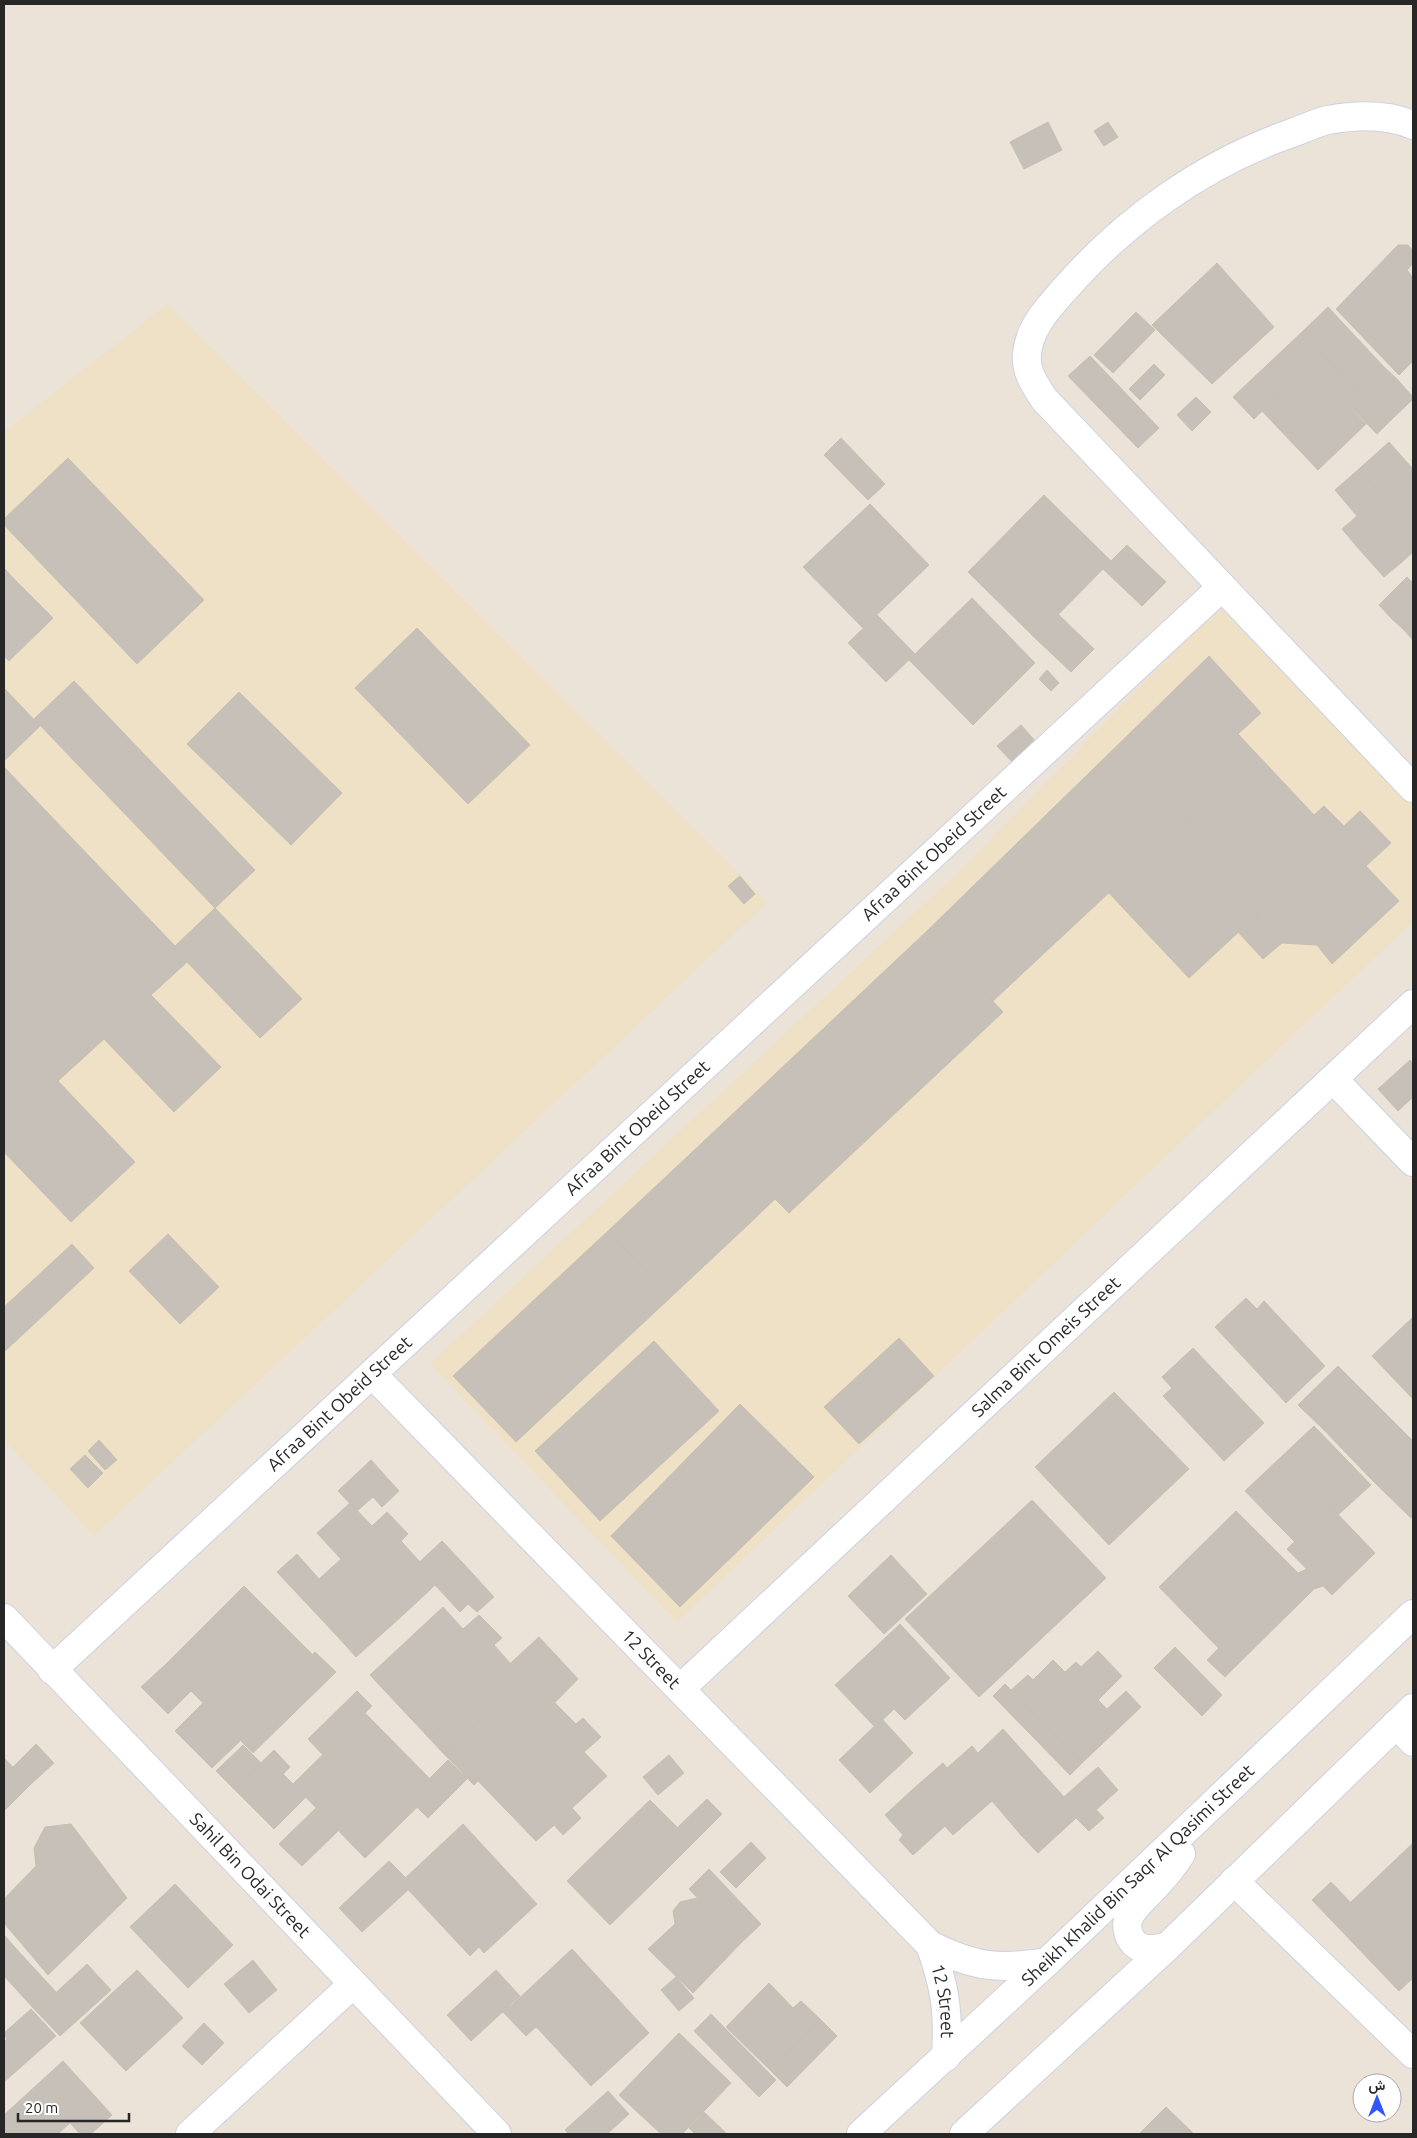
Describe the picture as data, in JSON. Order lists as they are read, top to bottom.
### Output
{
  "streets": {
    "street": [
      "Afraa Bint Obeid Street",
      "Salma Bint Omeis Street",
      "12 Street",
      "Sheikh Khalid Bin Saqr Al Qasimi Street",
      "Sahil Bin Odai Street"
    ]
  },
  "crossings": [
    ["Afraa Bint Obeid Street", "12 Street"],
    ["Afraa Bint Obeid Street", "Sahil Bin Odai Street"],
    ["Salma Bint Omeis Street", "12 Street"],
    ["12 Street", "Sheikh Khalid Bin Saqr Al Qasimi Street"]
  ],
  "scale_bar": "20 m",
  "north": "top"
}
